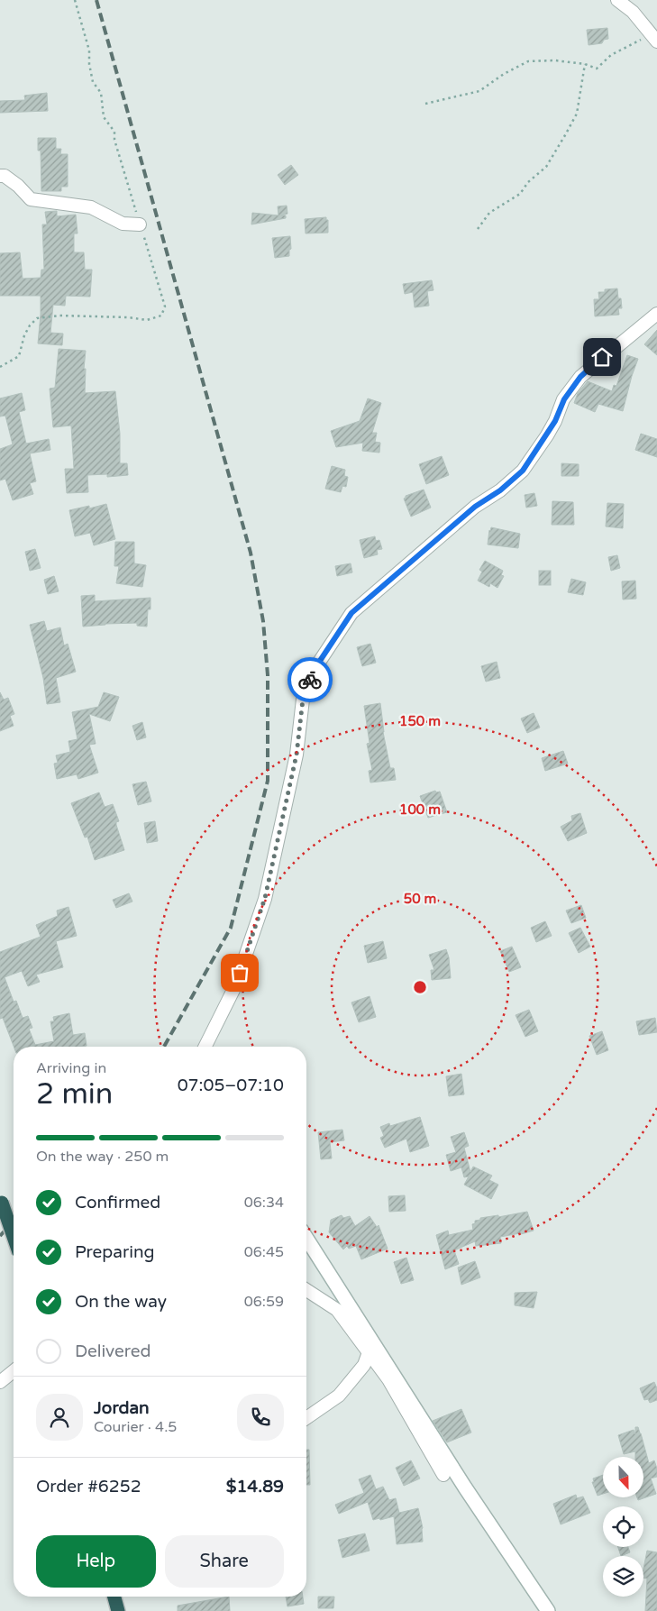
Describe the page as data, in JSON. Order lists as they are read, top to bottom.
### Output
{
  "north": "bottom",
  "page": {
    "heading": ["2 min", "Arriving in", "07:05–07:10"],
    "panel": [
      "Jordan",
      "Courier · 4.5",
      "Order #6252",
      "$14.89"
    ],
    "bar": "On the way · 250 m",
    "list": [
      ["Confirmed", "06:34"],
      ["Preparing", "06:45"],
      ["On the way", "06:59"],
      "Delivered"
    ],
    "buttons": ["Help", "Share"]
  },
  "rings": ["150 m", "100 m", "50 m"]
}
